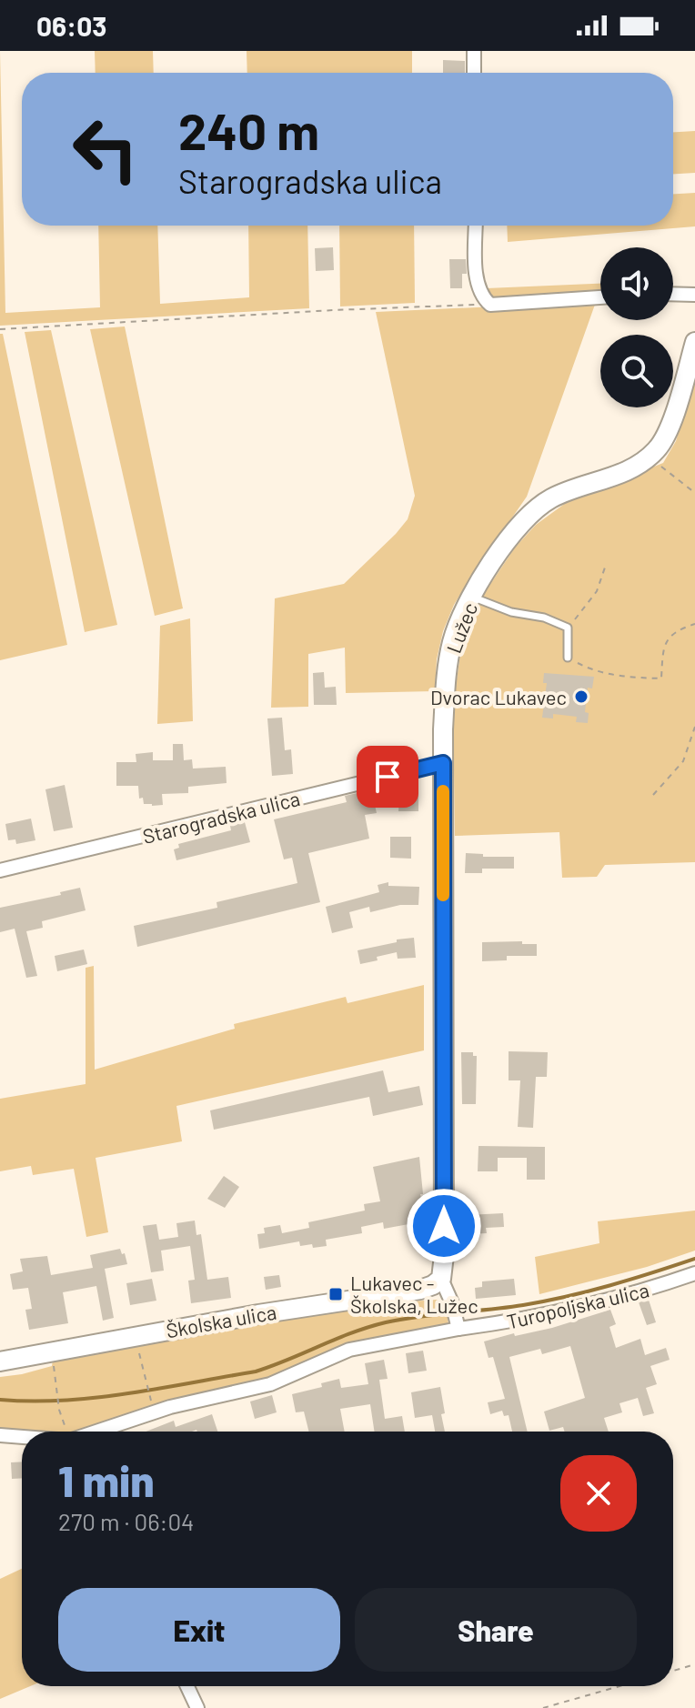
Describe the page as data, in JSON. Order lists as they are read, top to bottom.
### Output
{
  "streets": {
    "street": [
      "Lužec",
      "Starogradska ulica",
      "Turopoljska ulica",
      "Školska ulica"
    ]
  },
  "crossings": [
    ["Lužec", "Starogradska ulica"],
    ["Lužec", "Školska ulica"]
  ],
  "places": {
    "other": ["Dvorac Lukavec"],
    "transit": ["Lukavec - Školska, Lužec"]
  },
  "page": {
    "status": "06:03",
    "turn": ["240 m", "Starogradska ulica"],
    "heading": ["1 min", "270 m · 06:04"],
    "buttons": ["Exit", "Share"]
  }
}
